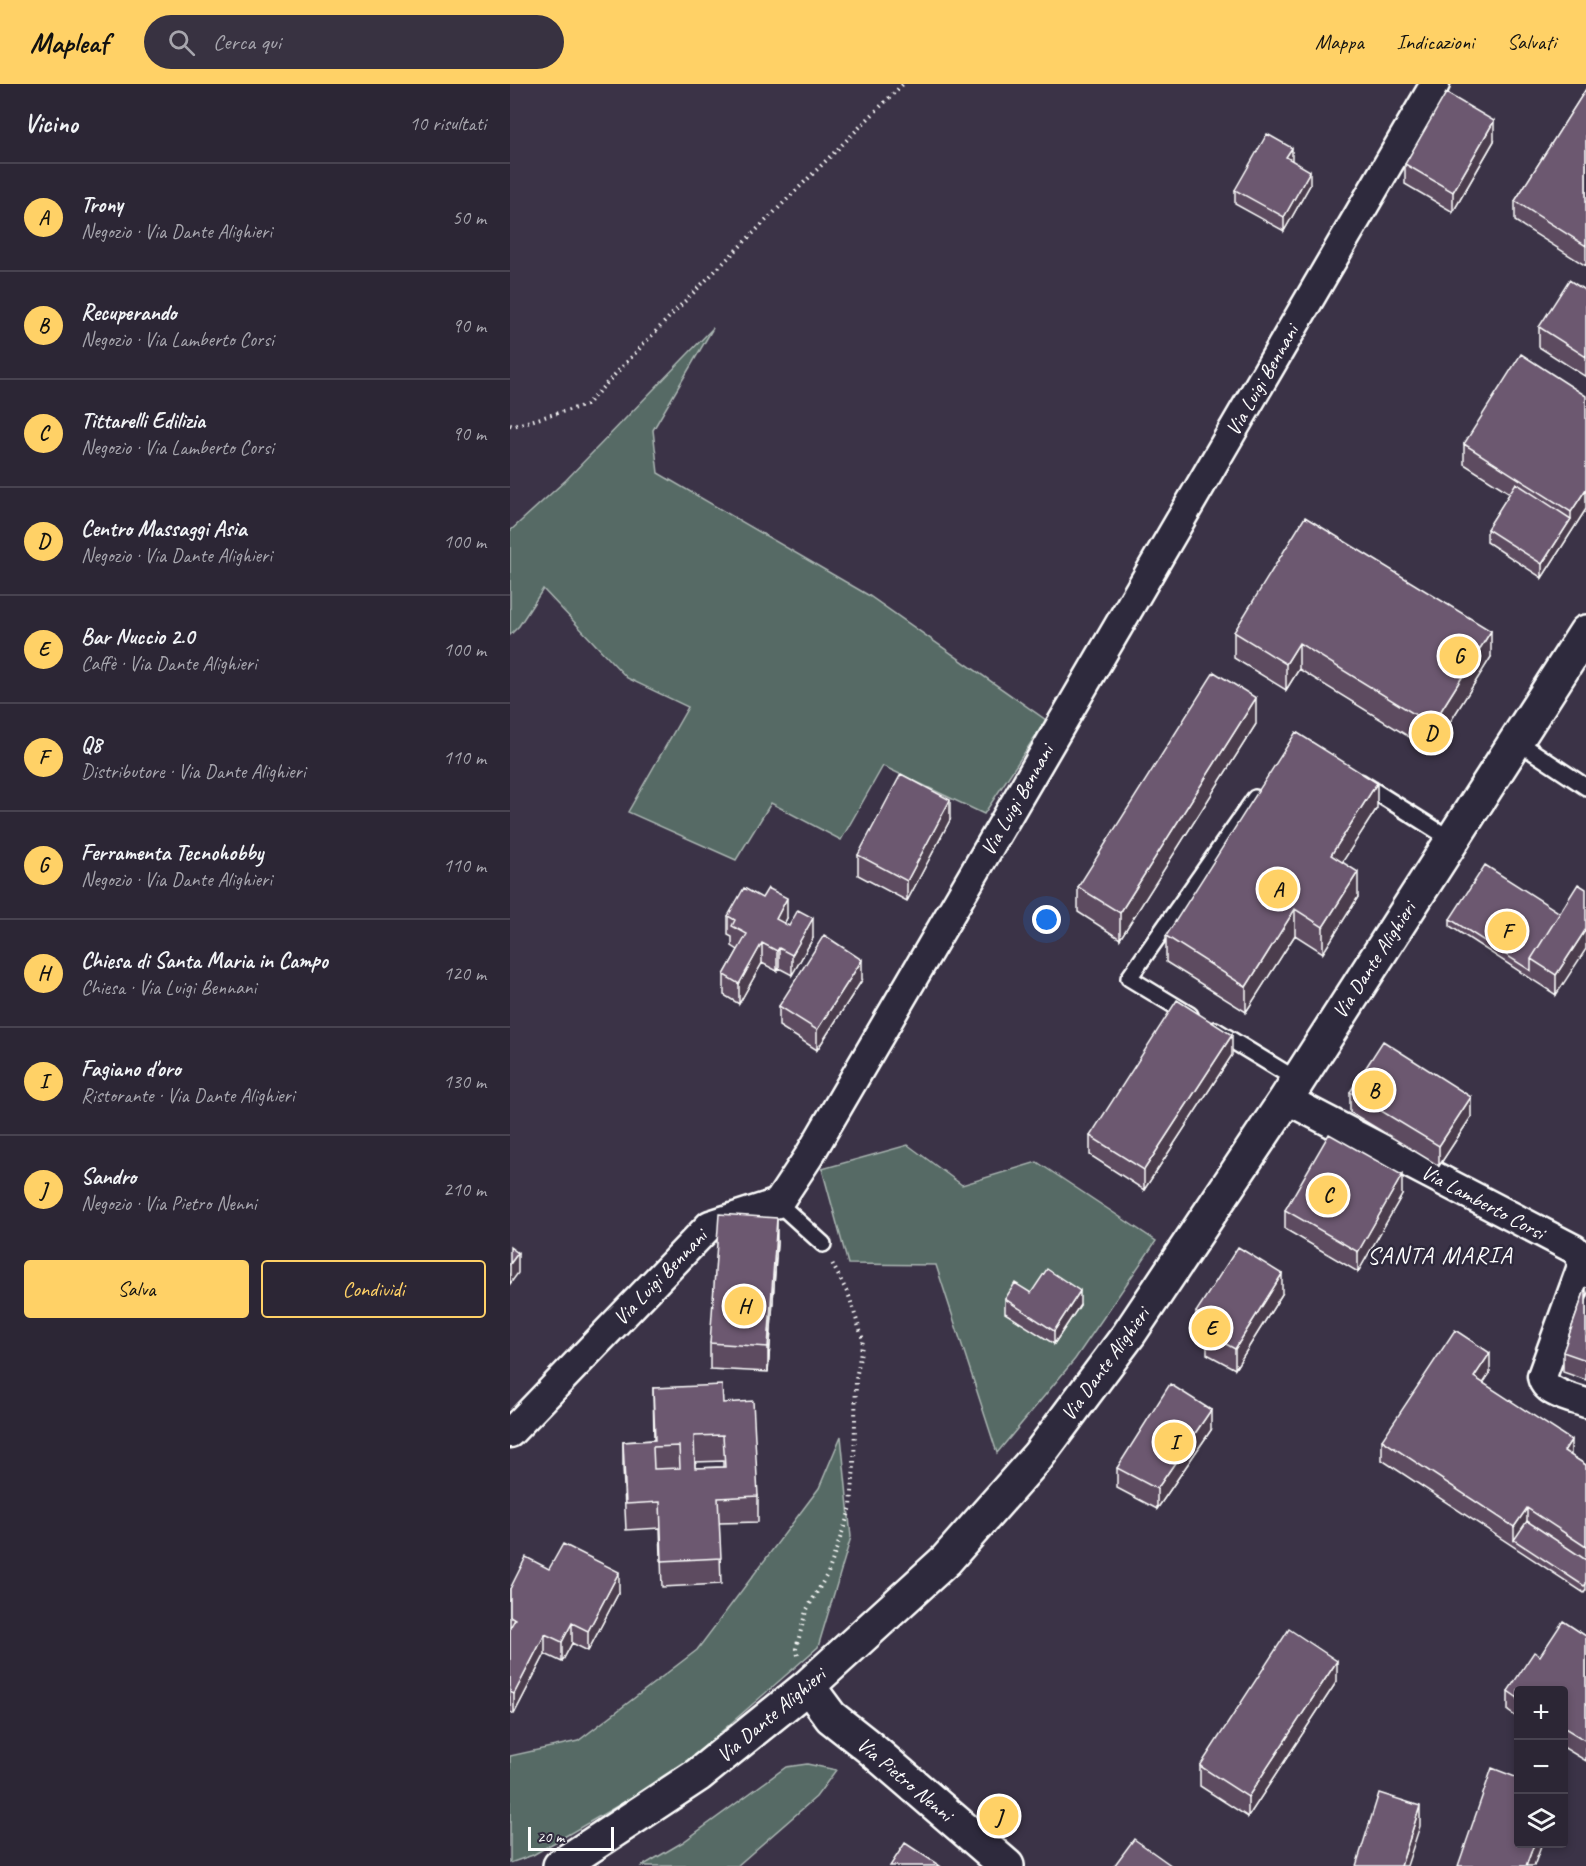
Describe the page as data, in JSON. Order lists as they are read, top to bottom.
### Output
{
  "streets": {
    "main road": ["Via Dante Alighieri", "Via Pietro Nenni"],
    "street": ["Via Luigi Bennani", "Via Lamberto Corsi"]
  },
  "crossings": [
    ["Via Dante Alighieri", "Via Lamberto Corsi"],
    ["Via Dante Alighieri", "Via Pietro Nenni"]
  ],
  "districts": ["SANTA MARIA"],
  "scale_bar": "20 m",
  "page": {
    "header": "Mapleaf",
    "search": "Cerca qui",
    "nav": ["Mappa", "Indicazioni", "Salvati"],
    "heading": ["Vicino", "10 risultati"],
    "list": [
      {
        "mark": "A",
        "name": "Trony",
        "note": "Negozio · Via Dante Alighieri",
        "value": "50 m"
      },
      {
        "mark": "B",
        "name": "Recuperando",
        "note": "Negozio · Via Lamberto Corsi",
        "value": "90 m"
      },
      {
        "mark": "C",
        "name": "Tittarelli Edilizia",
        "note": "Negozio · Via Lamberto Corsi",
        "value": "90 m"
      },
      {
        "mark": "D",
        "name": "Centro Massaggi Asia",
        "note": "Negozio · Via Dante Alighieri",
        "value": "100 m"
      },
      {
        "mark": "E",
        "name": "Bar Nuccio 2.0",
        "note": "Caffè · Via Dante Alighieri",
        "value": "100 m"
      },
      {
        "mark": "F",
        "name": "Q8",
        "note": "Distributore · Via Dante Alighieri",
        "value": "110 m"
      },
      {
        "mark": "G",
        "name": "Ferramenta Tecnohobby",
        "note": "Negozio · Via Dante Alighieri",
        "value": "110 m"
      },
      {
        "mark": "H",
        "name": "Chiesa di Santa Maria in Campo",
        "note": "Chiesa · Via Luigi Bennani",
        "value": "120 m"
      },
      {
        "mark": "I",
        "name": "Fagiano d'oro",
        "note": "Ristorante · Via Dante Alighieri",
        "value": "130 m"
      },
      {
        "mark": "J",
        "name": "Sandro",
        "note": "Negozio · Via Pietro Nenni",
        "value": "210 m"
      }
    ],
    "pins": [
      "G",
      "D",
      "A",
      "F",
      "B",
      "C",
      "H",
      "E",
      "I",
      "J"
    ],
    "buttons": ["Salva", "Condividi"],
    "map_buttons": ["+", "−"],
    "scale": "20 m"
  }
}
